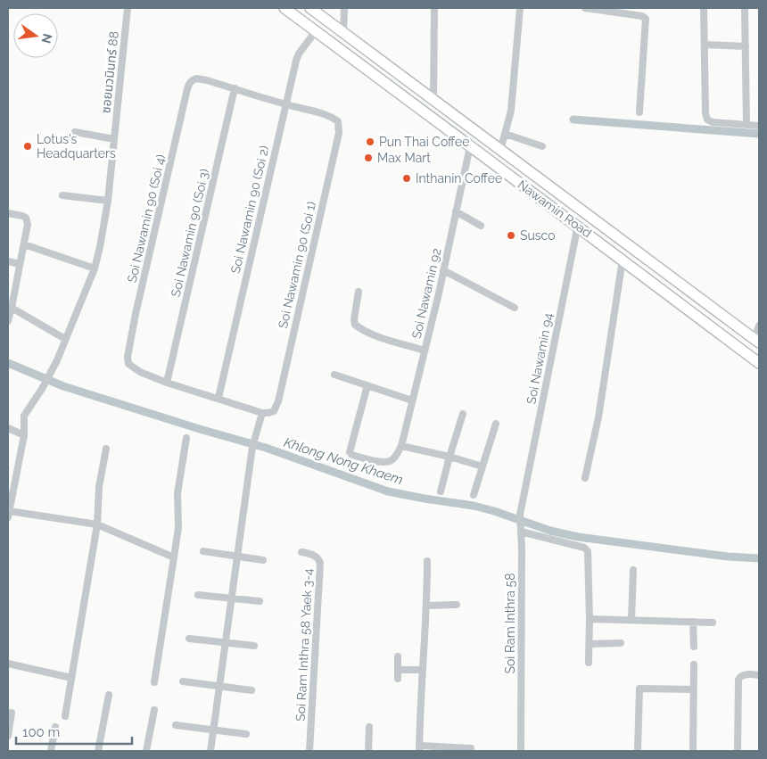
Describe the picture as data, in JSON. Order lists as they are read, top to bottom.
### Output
{
  "streets": {
    "main road": ["Nawamin Road"],
    "street": [
      "ซอยนวมินทร์ 88",
      "Soi Nawamin 90 (Soi 2)",
      "Soi Nawamin 90 (Soi 4)",
      "Soi Nawamin 90 (Soi 3)",
      "Soi Nawamin 90 (Soi 1)",
      "Soi Nawamin 92",
      "Soi Nawamin 94",
      "Soi Ram Inthra 58",
      "Soi Ram Inthra 58 Yaek 3-4"
    ]
  },
  "crossings": [
    ["Nawamin Road", "Soi Nawamin 90 (Soi 2)"],
    ["Nawamin Road", "Soi Nawamin 92"],
    ["Nawamin Road", "Soi Nawamin 94"],
    ["Soi Nawamin 90 (Soi 2)", "Soi Nawamin 90 (Soi 1)"],
    ["Soi Nawamin 90 (Soi 4)", "Soi Nawamin 90 (Soi 3)"],
    ["Soi Nawamin 94", "Soi Ram Inthra 58"]
  ],
  "water": ["Khlong Nong Khaem"],
  "places": [
    "Pun Thai Coffee",
    "Lotus's Headquarters",
    "Max Mart",
    "Inthanin Coffee",
    "Susco"
  ],
  "scale_bar": "100 m",
  "north": "right"
}
